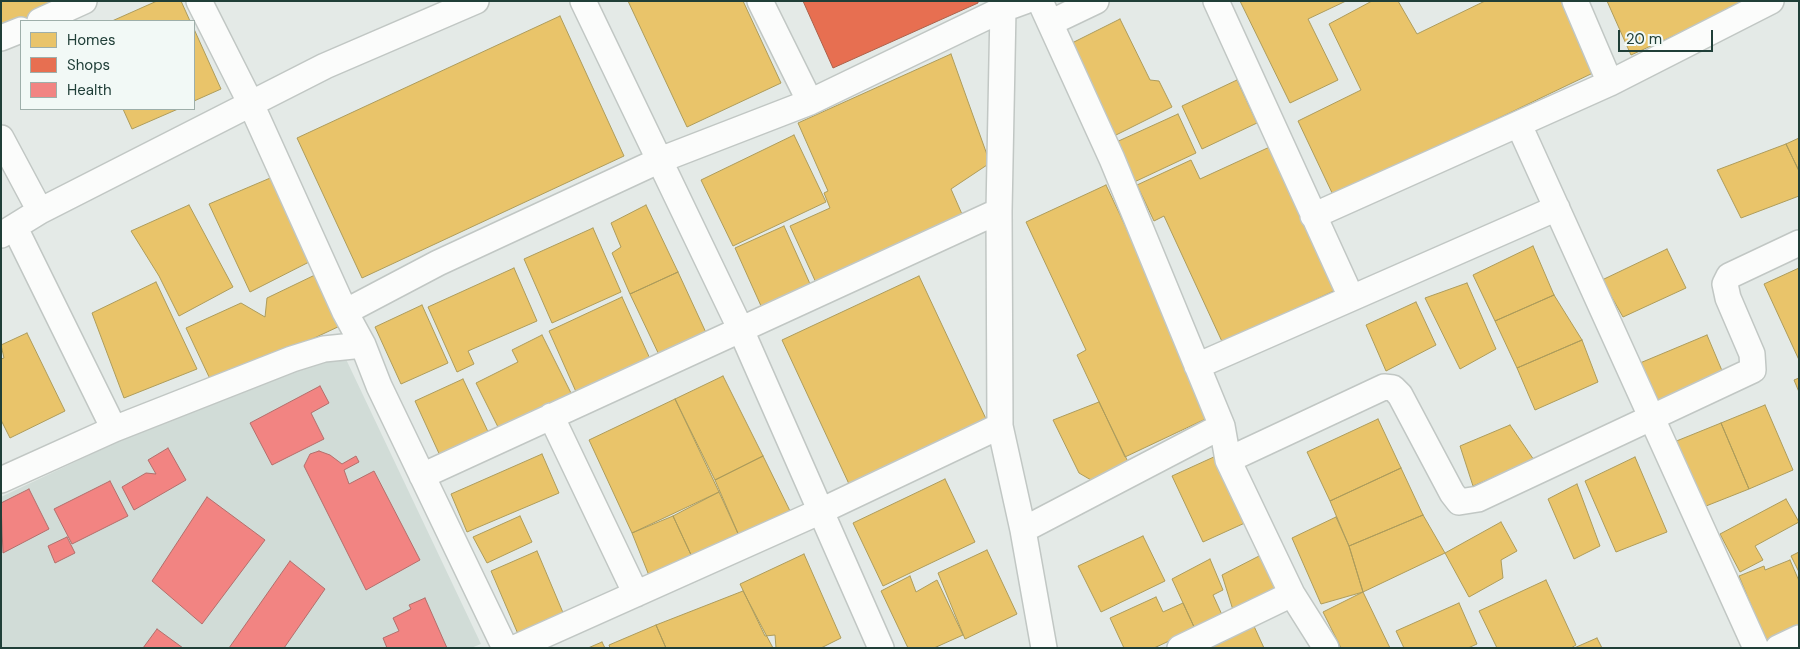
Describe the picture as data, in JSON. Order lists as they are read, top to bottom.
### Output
{
  "legend": ["Homes", "Shops", "Health"],
  "scale_bar": "20 m"
}
